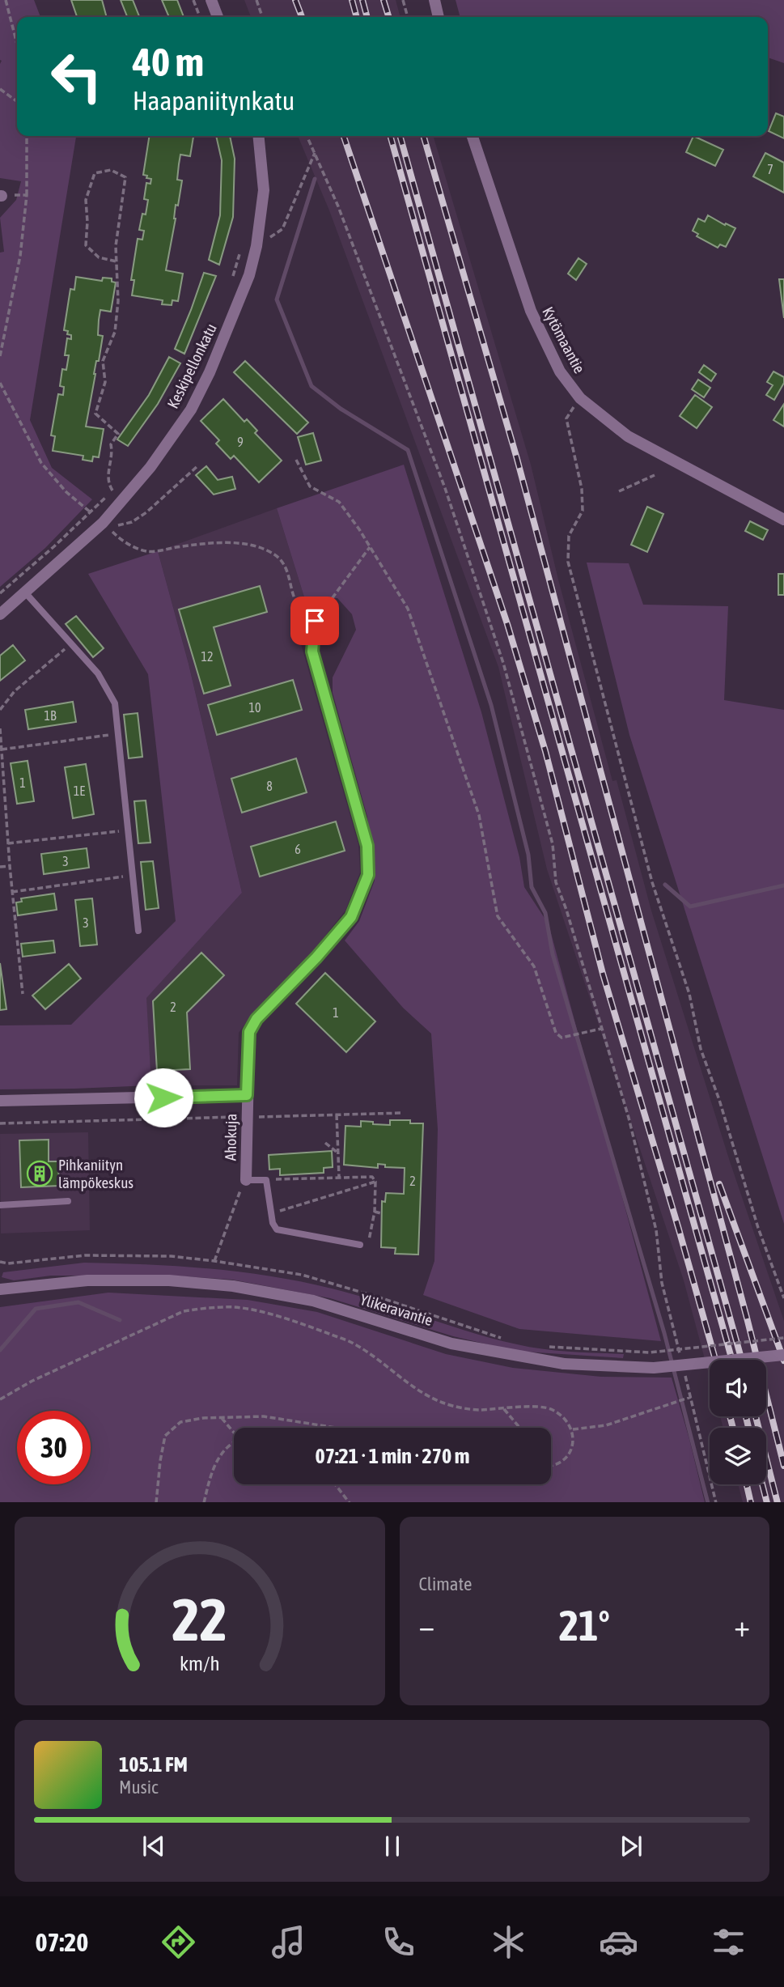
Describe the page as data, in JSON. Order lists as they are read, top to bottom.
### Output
{
  "streets": {
    "street": [
      "Kytömaantie",
      "Keskipellonkatu",
      "Ahokuja",
      "Ylikeravantie"
    ]
  },
  "places": {
    "building": ["Pihkaniityn lämpökeskus"]
  },
  "house_numbers": [
    "7",
    "9",
    "12",
    "10",
    "1B",
    "1",
    "8",
    "1E",
    "6",
    "3",
    "3",
    "2",
    "1",
    "2"
  ],
  "page": {
    "turn": ["40 m", "Haapaniitynkatu"],
    "limit": "30",
    "trip": "07:21 · 1 min · 270 m",
    "tile": "Climate",
    "heat": ["−", "21°", "+"],
    "song": ["105.1 FM", "Music"],
    "tabs": "07:20",
    "gauge": ["22", "km/h"]
  }
}
